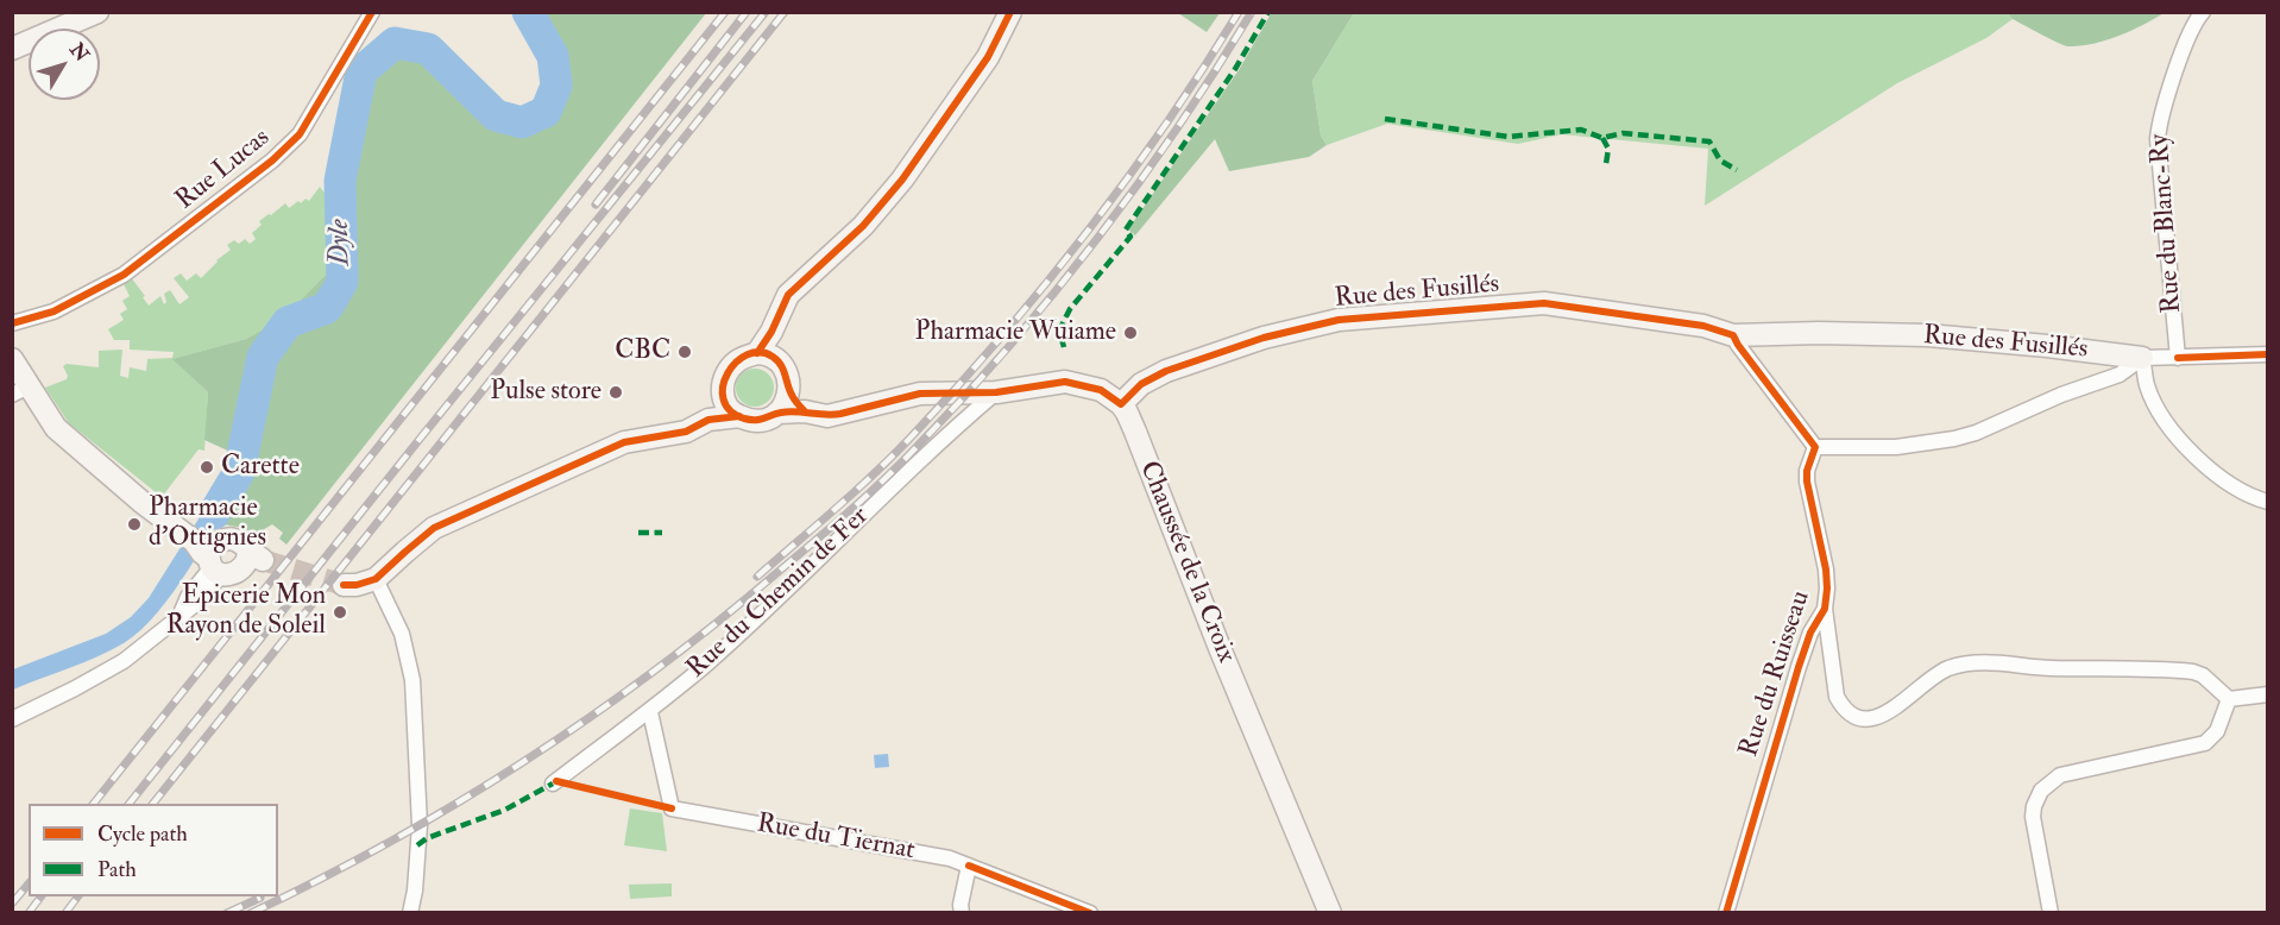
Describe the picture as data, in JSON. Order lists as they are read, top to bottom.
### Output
{
  "streets": {
    "main road": ["Rue des Fusillés", "Chaussée de la Croix"],
    "street": [
      "Rue Lucas",
      "Rue du Blanc-Ry",
      "Rue du Chemin de Fer",
      "Rue du Ruisseau",
      "Rue du Tiernat"
    ]
  },
  "crossings": [
    ["Rue des Fusillés", "Chaussée de la Croix"],
    ["Rue du Chemin de Fer", "Rue du Tiernat"]
  ],
  "water": ["Dyle"],
  "places": [
    "Pharmacie Wuiame",
    "CBC",
    "Pulse store",
    "Carette",
    "Pharmacie d'Ottignies",
    "Epicerie Mon Rayon de Soleil"
  ],
  "legend": ["Cycle path", "Path"],
  "north": "top right"
}
